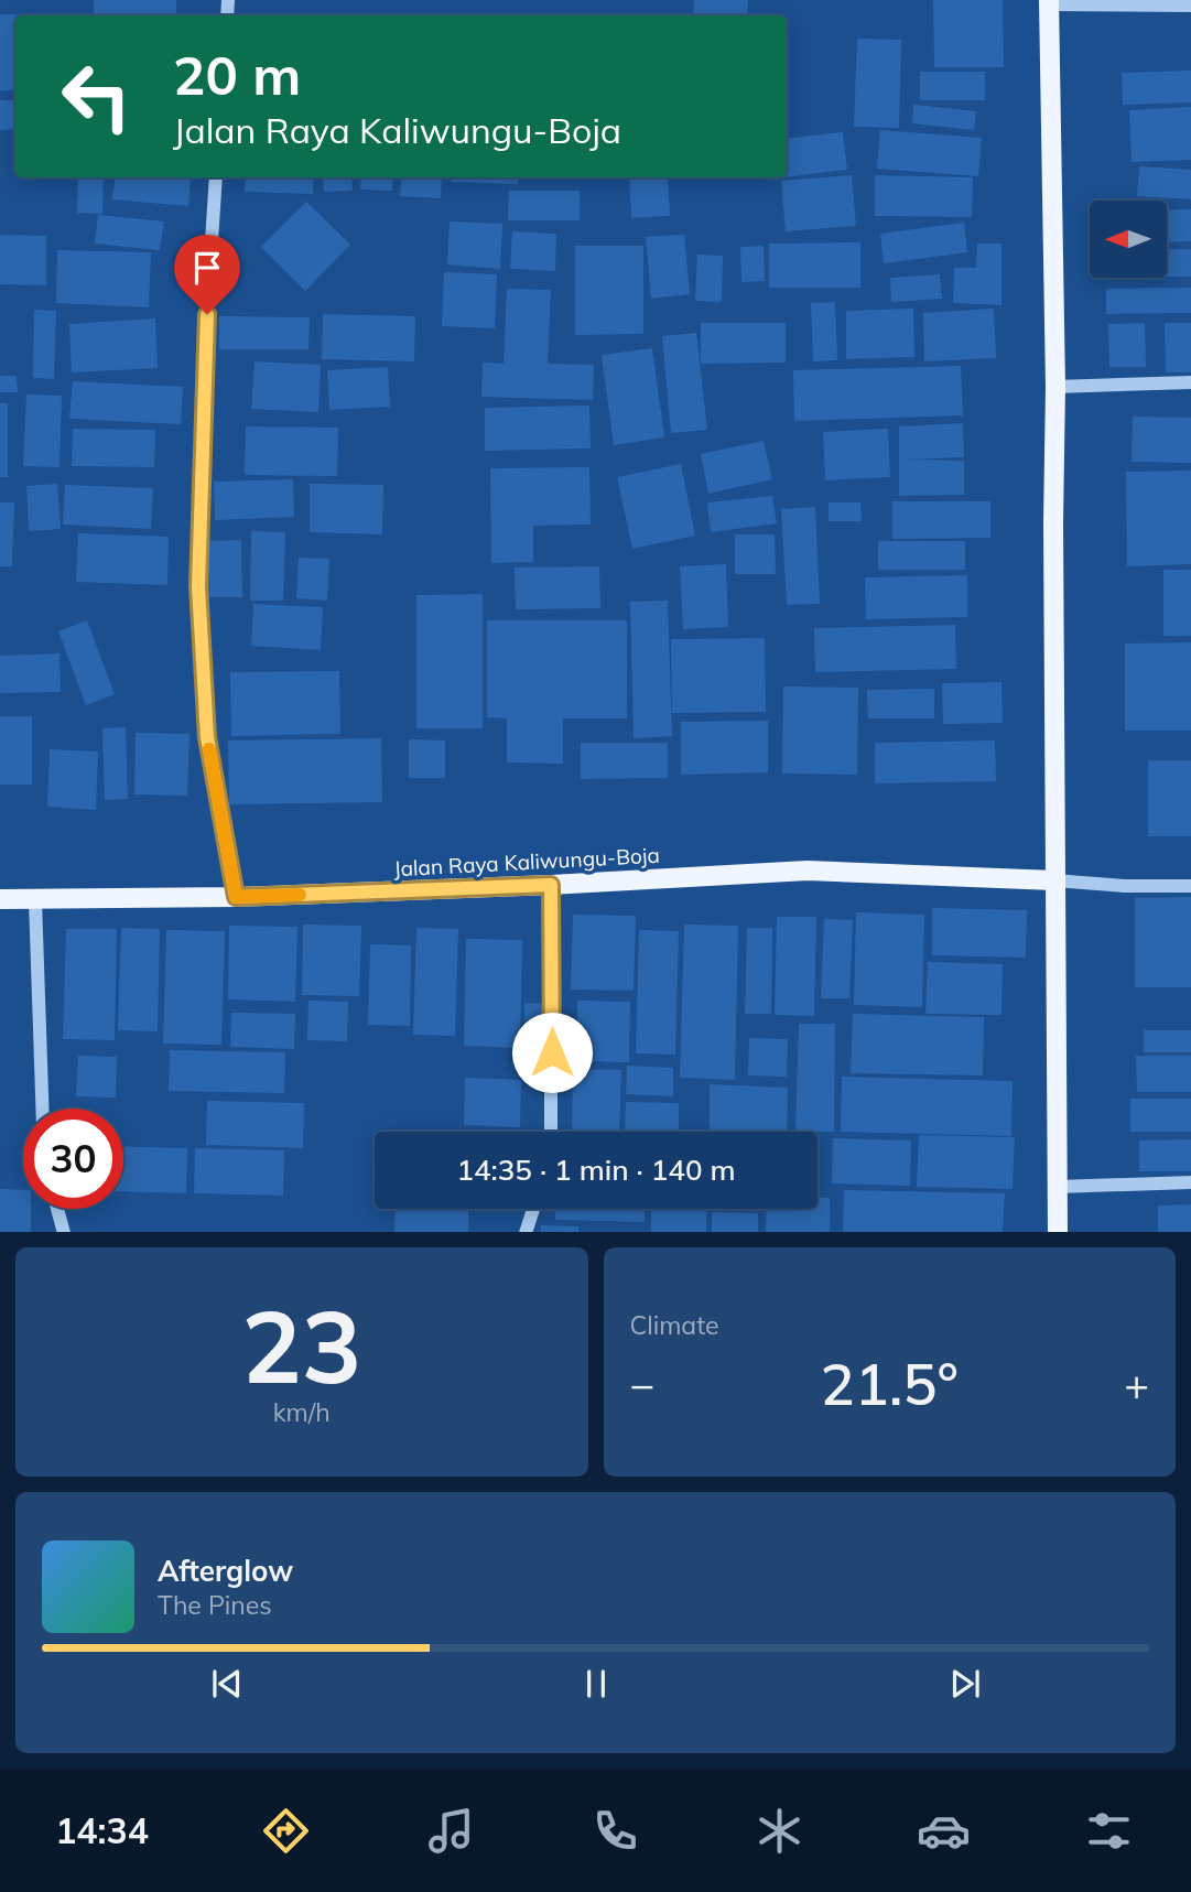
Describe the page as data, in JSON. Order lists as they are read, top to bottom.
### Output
{
  "streets": {
    "main road": ["Jalan Raya Kaliwungu-Boja"]
  },
  "north": "left",
  "page": {
    "turn": ["20 m", "Jalan Raya Kaliwungu-Boja"],
    "limit": "30",
    "trip": "14:35 · 1 min · 140 m",
    "tile": [
      ["23", "km/h"],
      "Climate"
    ],
    "heat": ["−", "21.5°", "+"],
    "song": ["Afterglow", "The Pines"],
    "tabs": "14:34"
  }
}
